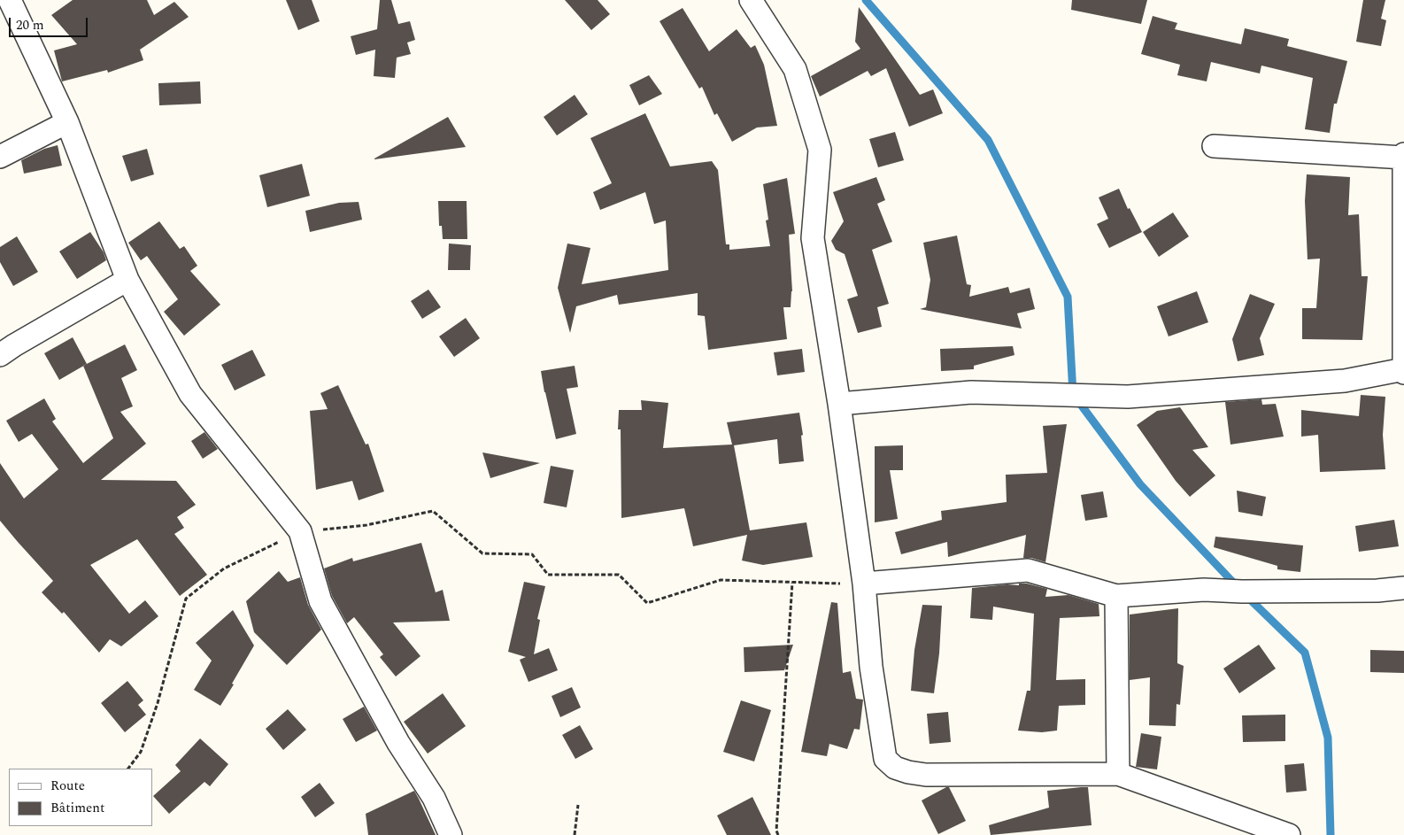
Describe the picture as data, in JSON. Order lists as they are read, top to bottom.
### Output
{
  "legend": ["Route", "Bâtiment"],
  "scale_bar": "20 m"
}
